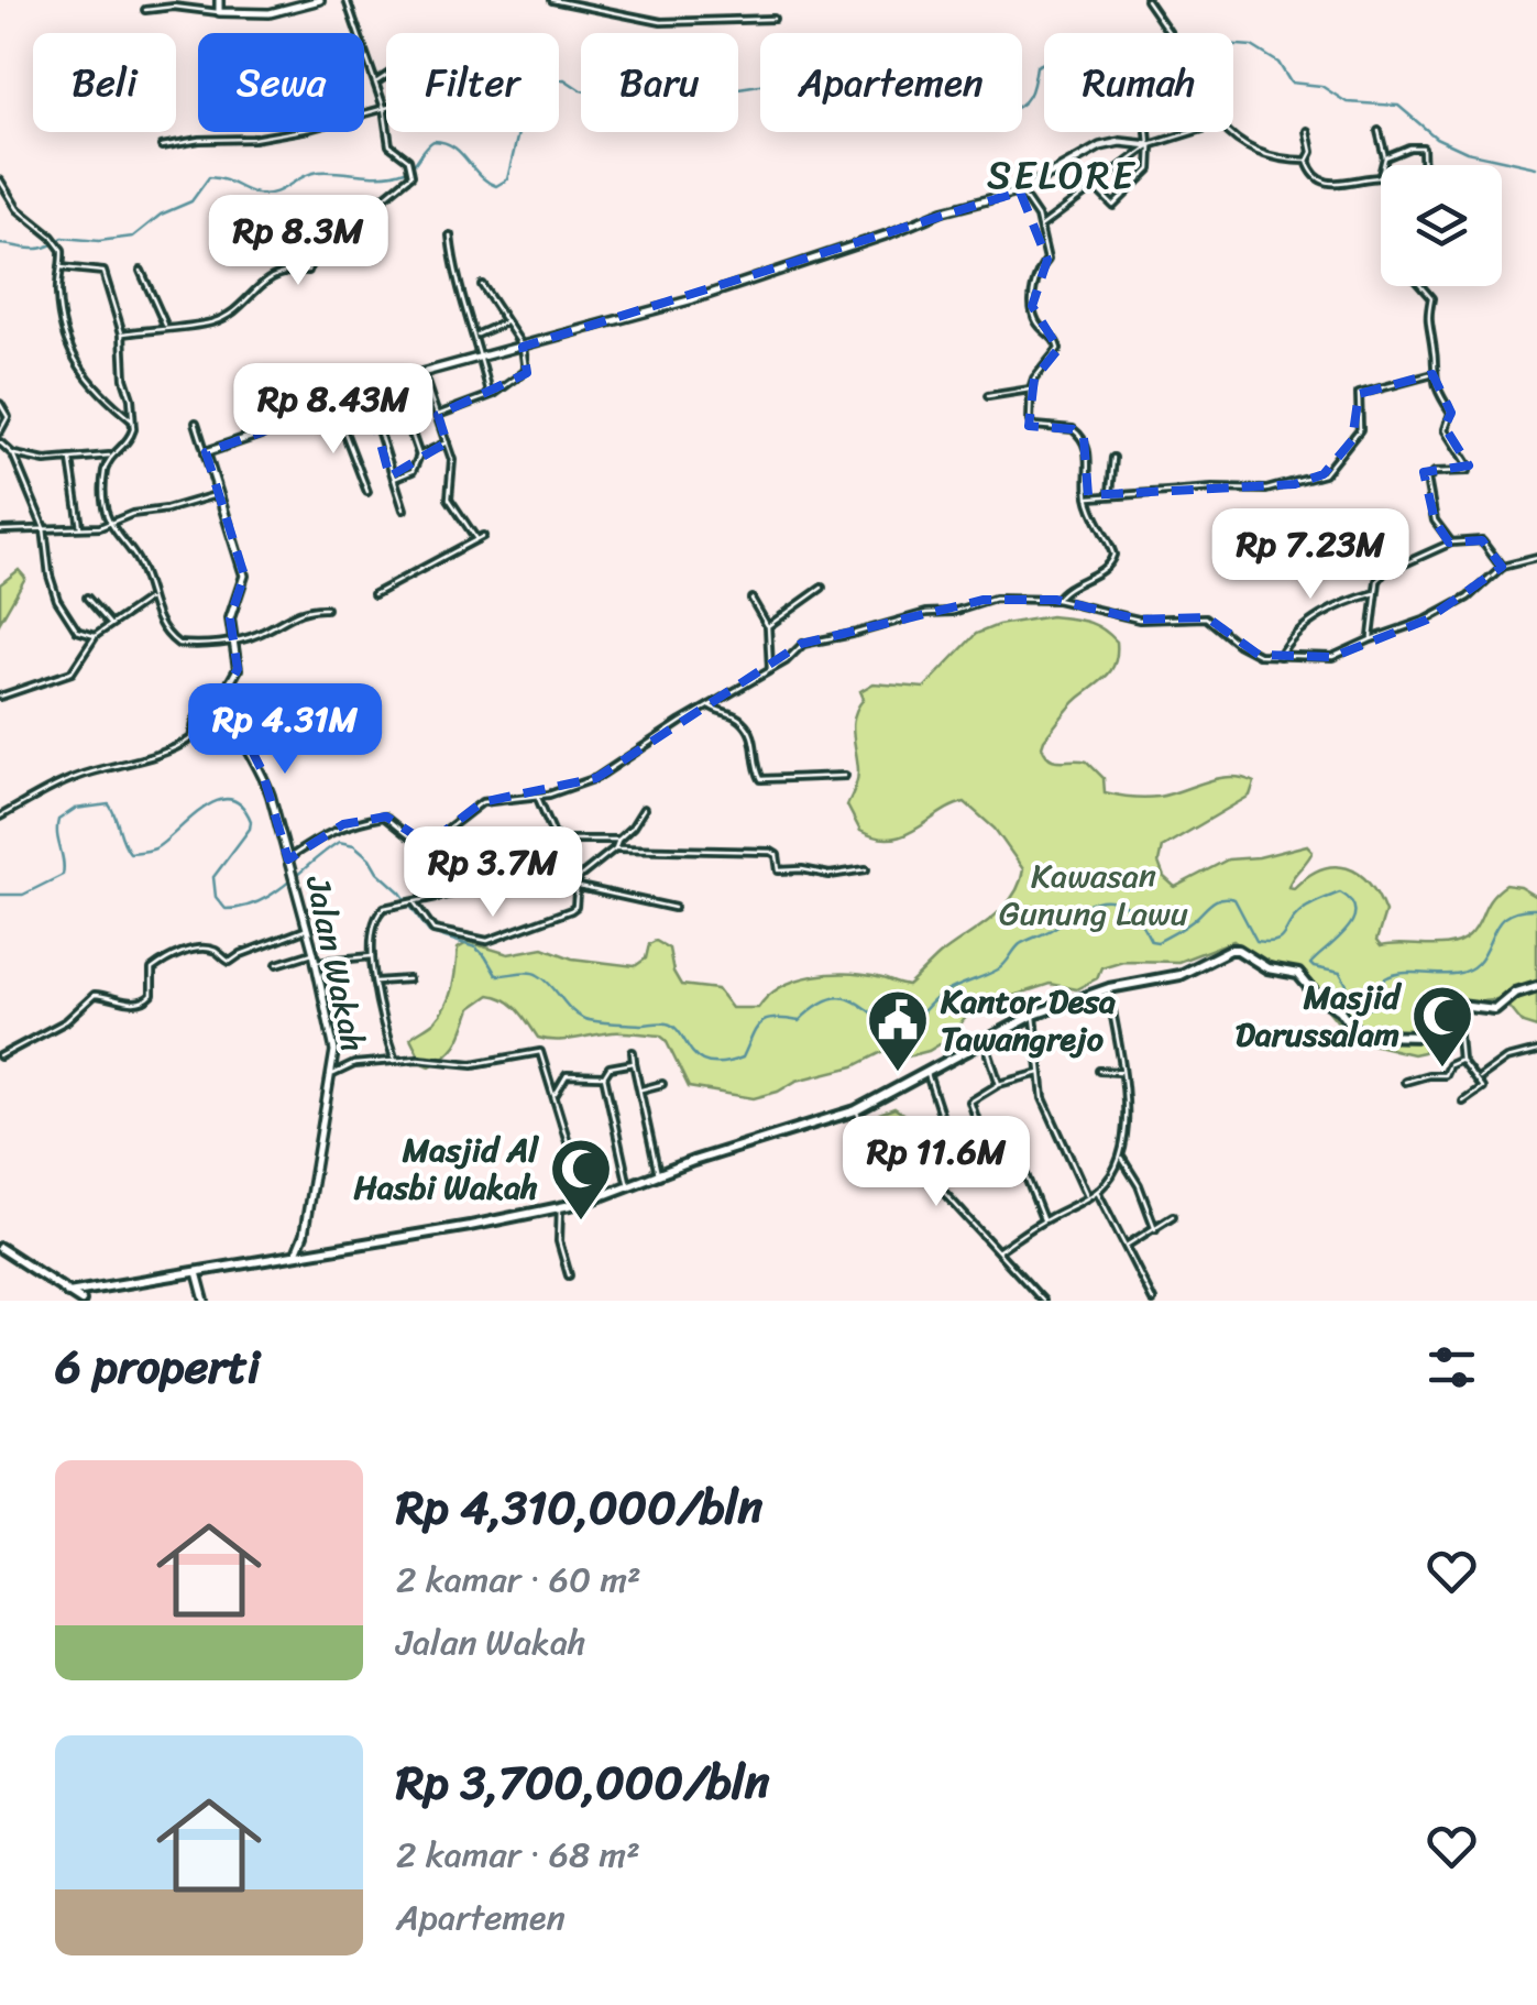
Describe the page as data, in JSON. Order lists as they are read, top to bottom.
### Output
{
  "streets": {
    "street": ["Jalan Wakah"]
  },
  "districts": ["SELORE"],
  "parks": ["Kawasan Gunung Lawu"],
  "places": {
    "mosque": ["Masjid Darussalam", "Masjid Al Hasbi Wakah"],
    "public building": ["Kantor Desa Tawangrejo"]
  },
  "page": {
    "chip": [
      "Beli",
      "Sewa",
      "Filter",
      "Baru",
      "Apartemen",
      "Rumah"
    ],
    "price": [
      "Rp 8.3M",
      "Rp 8.43M",
      "Rp 7.23M",
      "Rp 4.31M",
      "Rp 3.7M",
      "Rp 11.6M"
    ],
    "heading": "6 properti",
    "list": [
      {
        "name": "Rp 4,310,000/bln",
        "note": "2 kamar · 60 m² · Jalan Wakah"
      },
      {
        "name": "Rp 3,700,000/bln",
        "note": "2 kamar · 68 m² · Apartemen"
      }
    ]
  }
}
